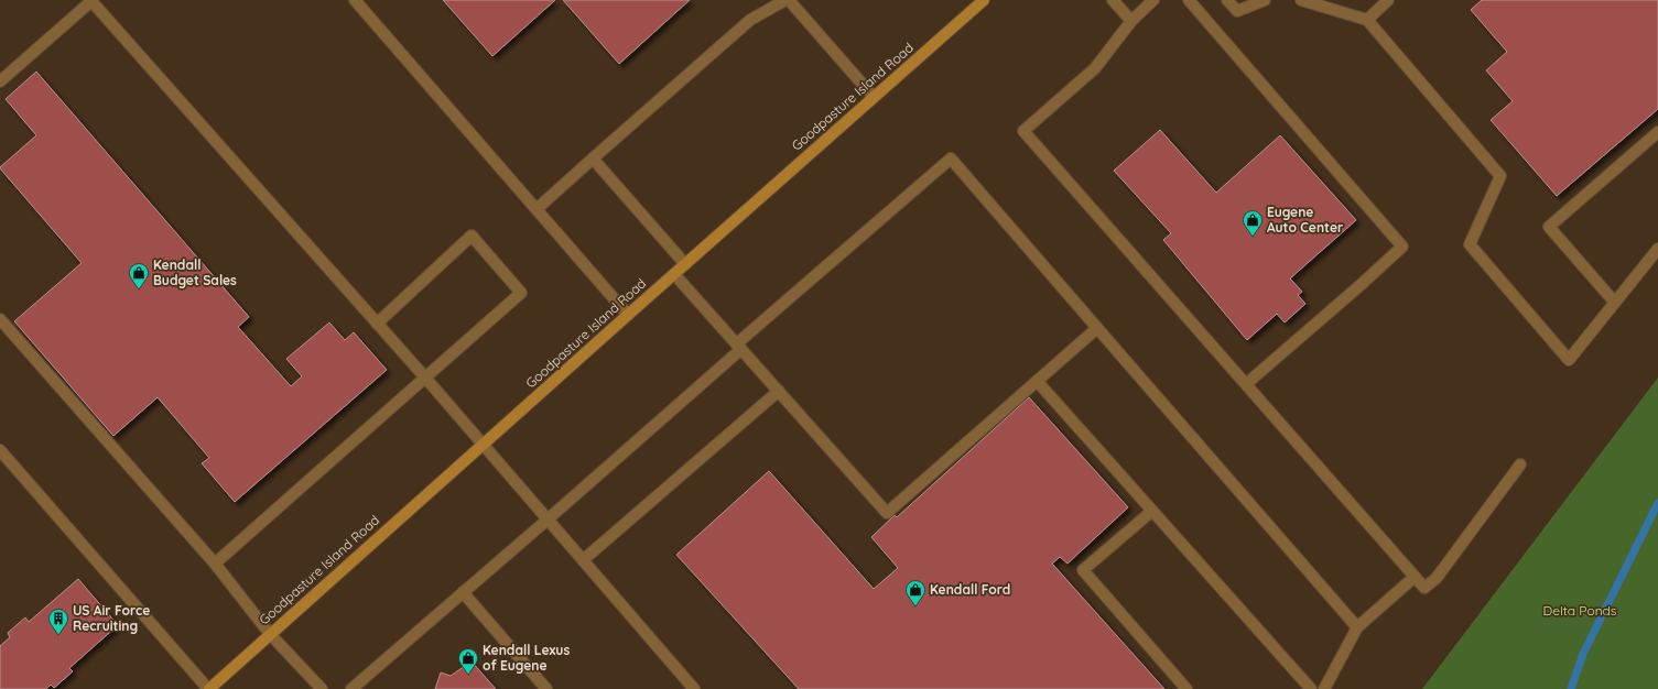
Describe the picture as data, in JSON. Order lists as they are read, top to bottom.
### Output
{
  "streets": {
    "main road": ["Goodpasture Island Road"]
  },
  "parks": ["Delta Ponds"],
  "places": {
    "shop": [
      "Eugene Auto Center",
      "Kendall Budget Sales",
      "Kendall Ford",
      "Kendall Lexus of Eugene"
    ],
    "building": ["US Air Force Recruiting"]
  }
}
